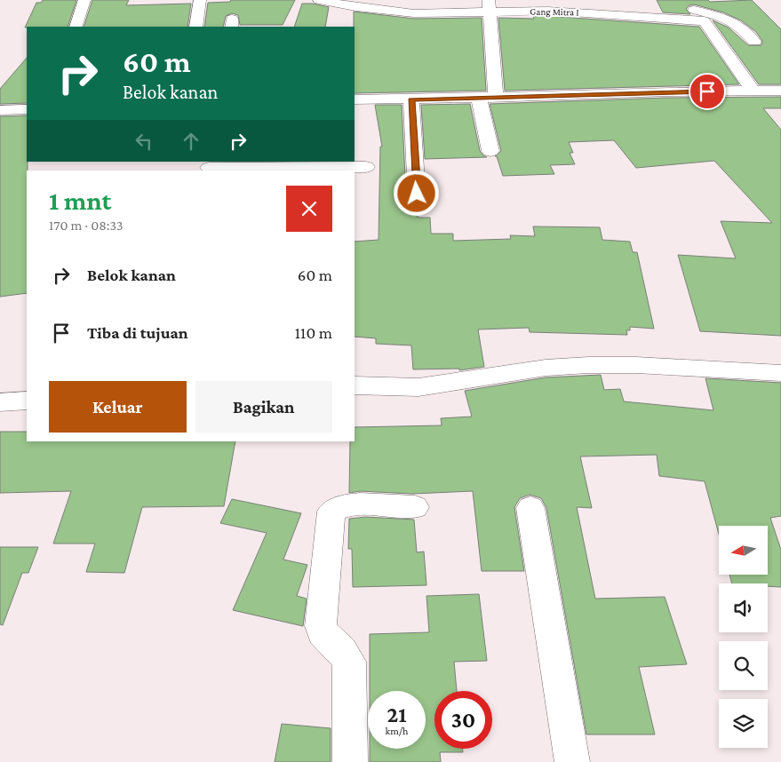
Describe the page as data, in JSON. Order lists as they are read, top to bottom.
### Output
{
  "streets": {
    "street": ["Gang Mitra I"]
  },
  "north": "left",
  "page": {
    "turn": ["60 m", "Belok kanan"],
    "heading": ["1 mnt", "170 m · 08:33"],
    "list": [
      {
        "name": "Belok kanan",
        "value": "60 m"
      },
      {
        "name": "Tiba di tujuan",
        "value": "110 m"
      }
    ],
    "buttons": ["Keluar", "Bagikan"],
    "speed": "21 km/h",
    "limit": "30"
  }
}
